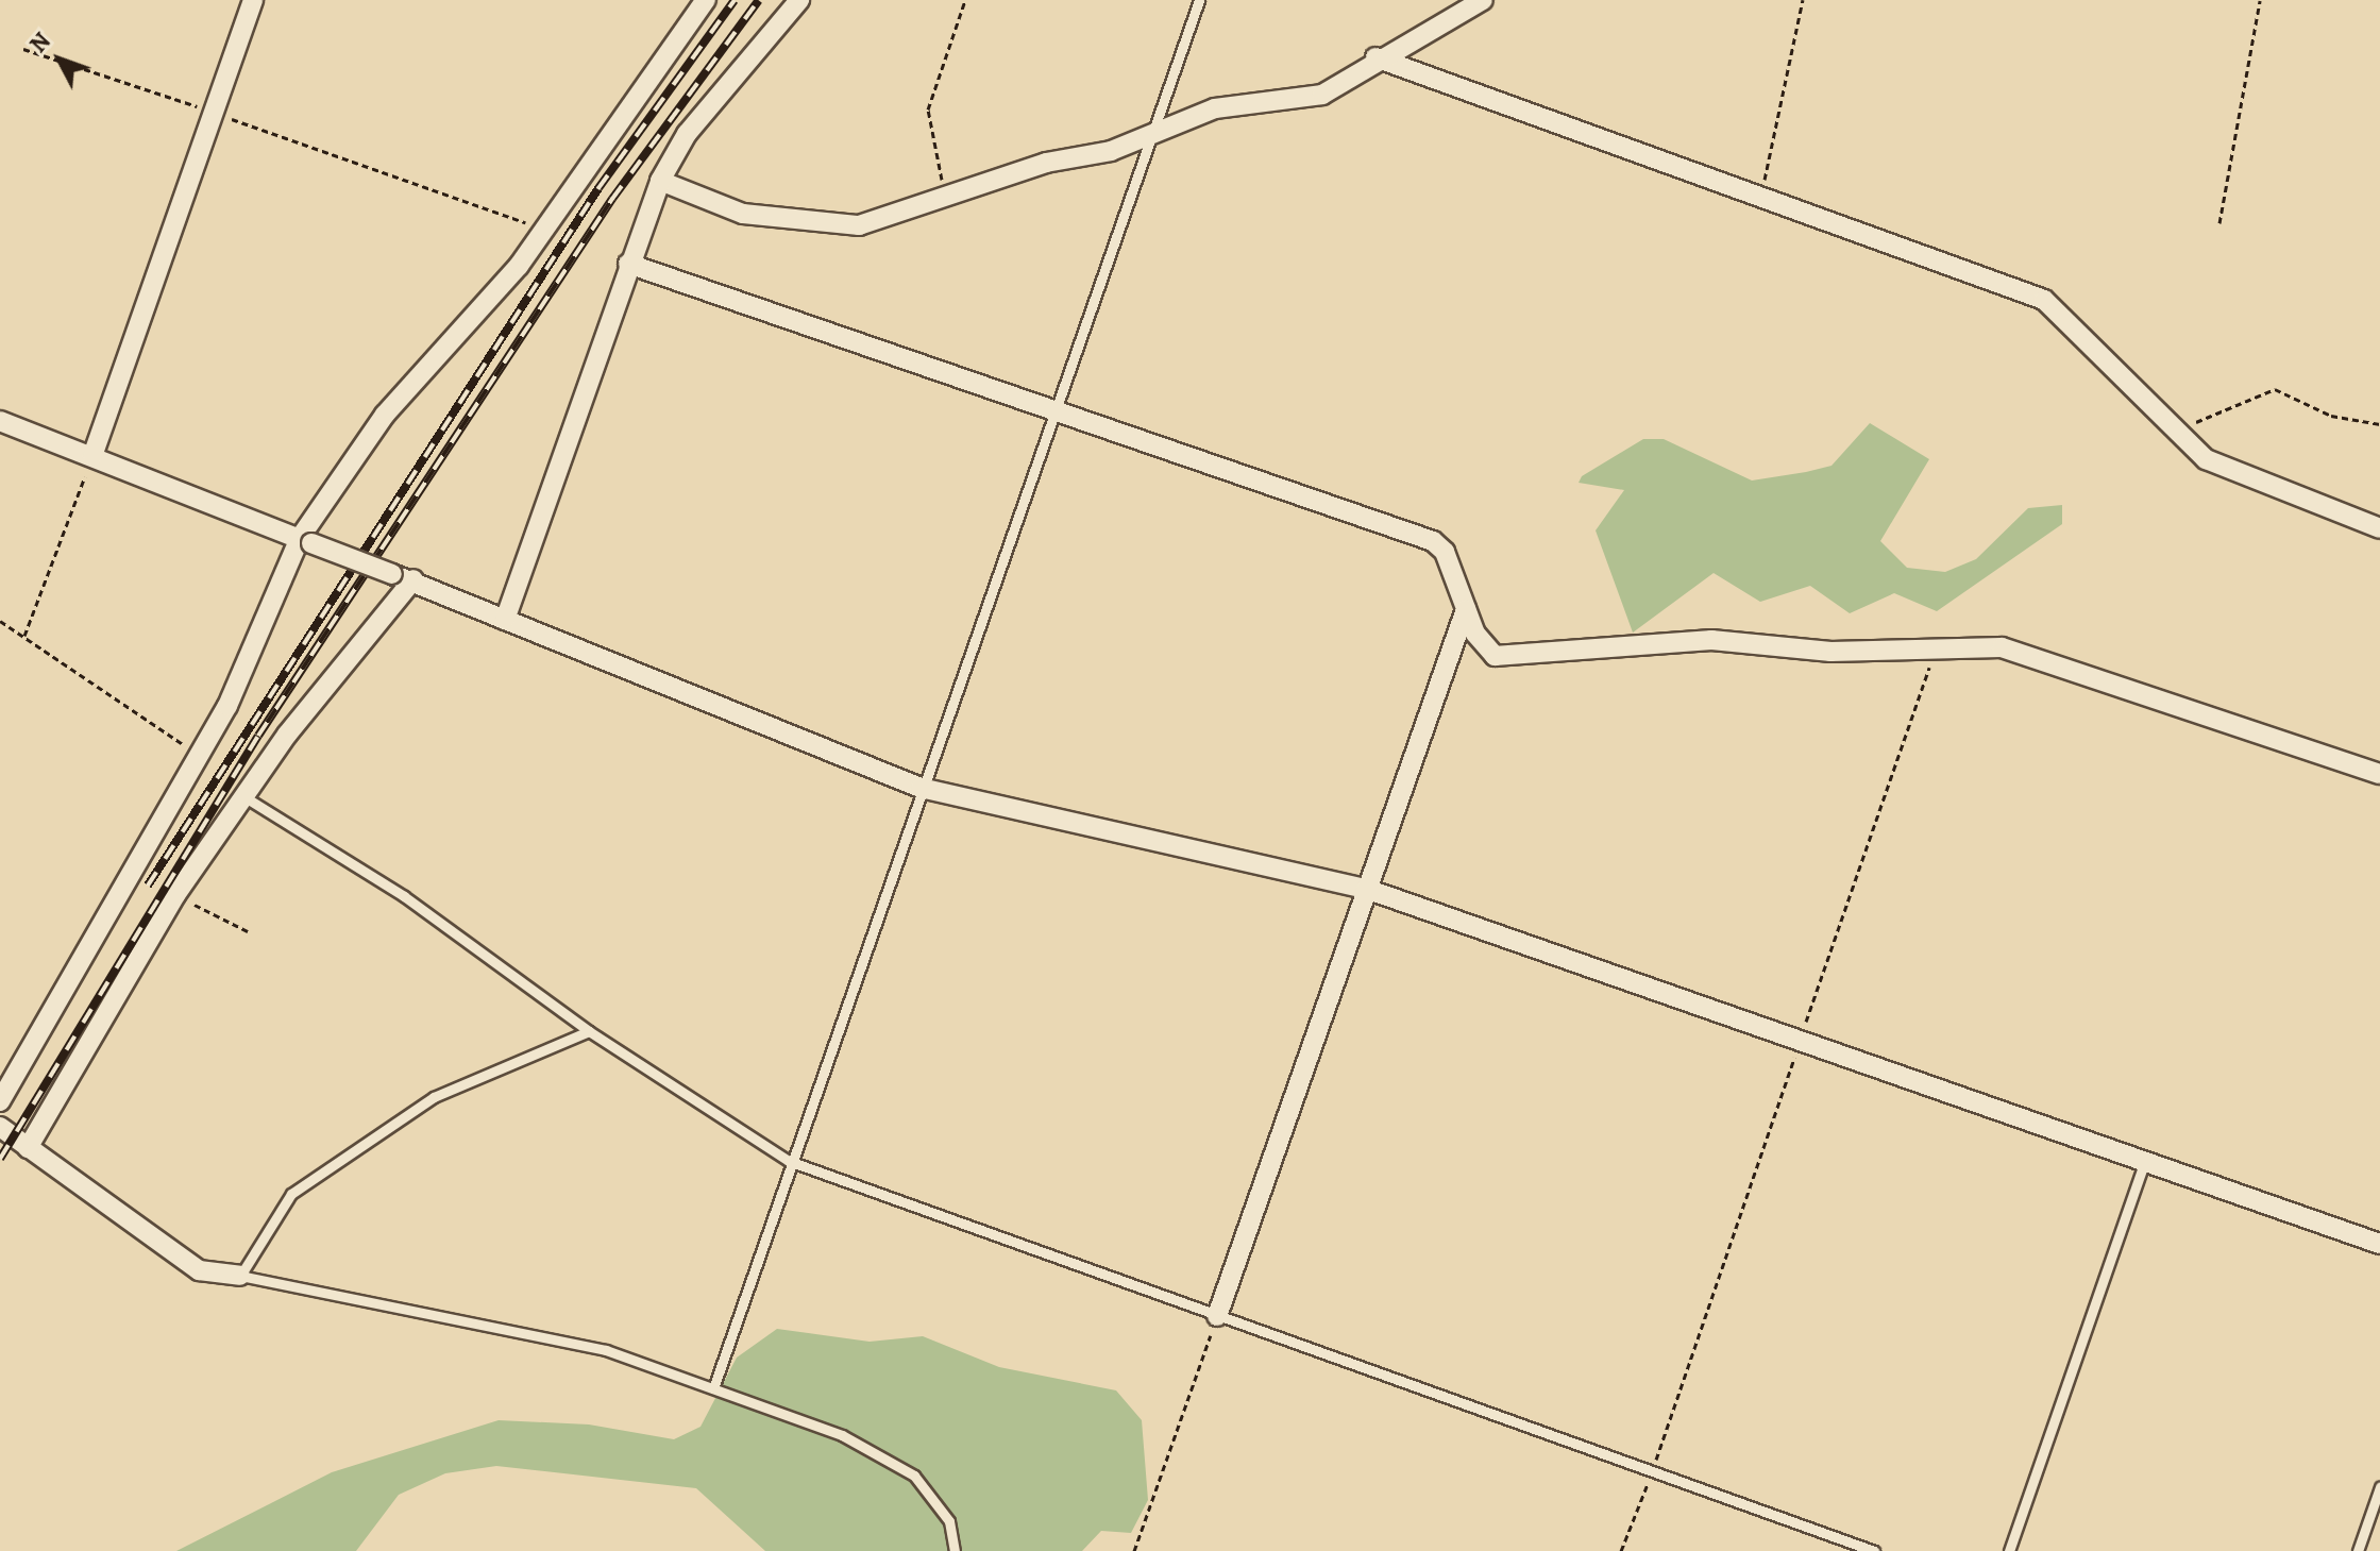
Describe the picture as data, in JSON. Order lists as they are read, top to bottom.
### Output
{
  "north": "top left"
}
